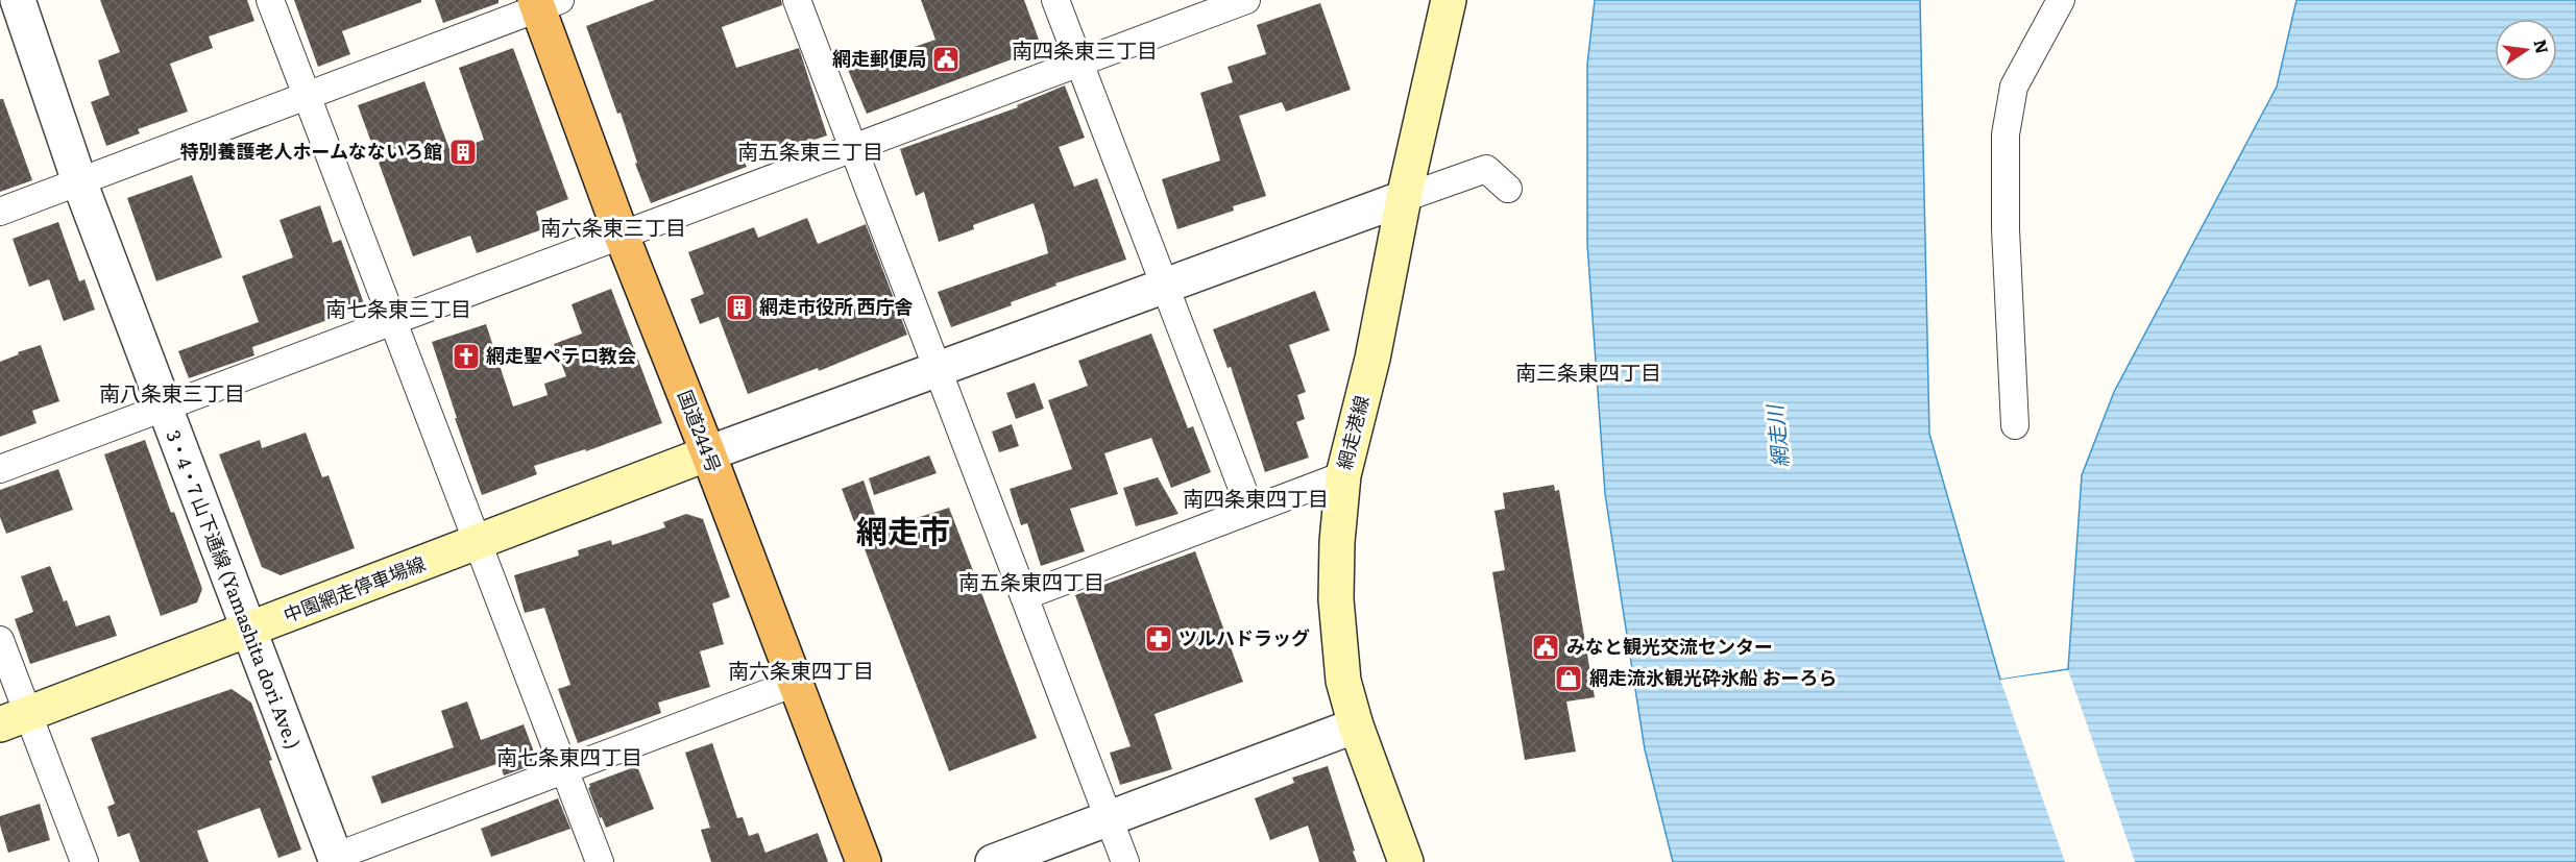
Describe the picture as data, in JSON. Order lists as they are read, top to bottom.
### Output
{
  "streets": {
    "highway": ["国道244号"],
    "main road": ["網走港線", "中園網走停車場線"],
    "street": ["3・4・7 山下通線 (Yamashita dori Ave.)"]
  },
  "crossings": [
    ["国道244号", "中園網走停車場線"],
    ["3・4・7 山下通線 (Yamashita dori Ave.)", "中園網走停車場線"]
  ],
  "districts": [
    "南四条東三丁目",
    "南五条東三丁目",
    "南六条東三丁目",
    "南七条東三丁目",
    "南三条東四丁目",
    "南八条東三丁目",
    "南四条東四丁目",
    "網走市",
    "南五条東四丁目",
    "南六条東四丁目",
    "南七条東四丁目"
  ],
  "water": ["網走川"],
  "places": {
    "public building": ["網走郵便局", "みなと観光交流センター"],
    "building": ["特別養護老人ホームなないろ館", "網走市役所 西庁舎"],
    "church": ["網走聖ペテロ教会"],
    "pharmacy": ["ツルハドラッグ"],
    "shop": ["網走流氷観光砕氷船 おーろら"]
  },
  "north": "right"
}
